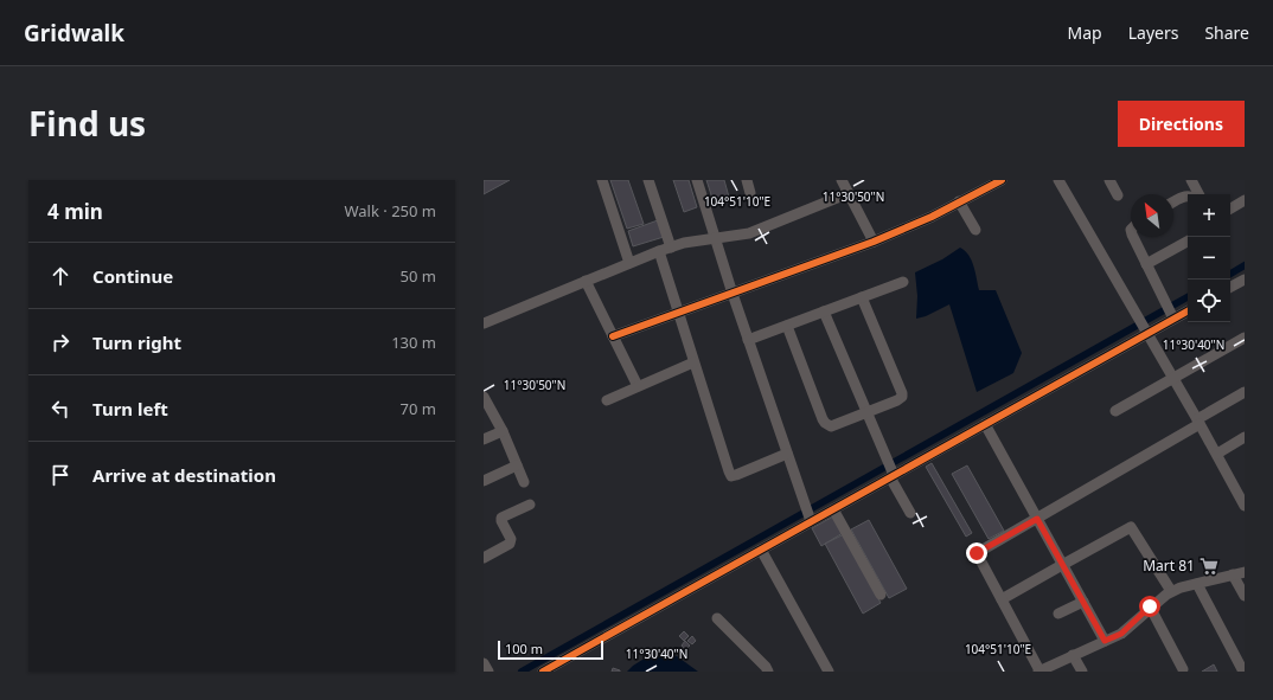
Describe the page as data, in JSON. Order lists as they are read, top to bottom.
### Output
{
  "places": {
    "supermarket": ["Mart 81"]
  },
  "scale_bar": "100 m",
  "north": "top left",
  "page": {
    "header": "Gridwalk",
    "nav": ["Map", "Layers", "Share"],
    "title": "Find us",
    "buttons": "Directions",
    "heading": ["4 min", "Walk · 250 m"],
    "map_buttons": ["+", "−"],
    "list": [
      ["Continue", "50 m"],
      ["Turn right", "130 m"],
      ["Turn left", "70 m"],
      "Arrive at destination"
    ],
    "scale": "100 m"
  },
  "coordinates": ["11°30'50\"N", "104°51'10\"E", "11°30'40\"N"]
}
